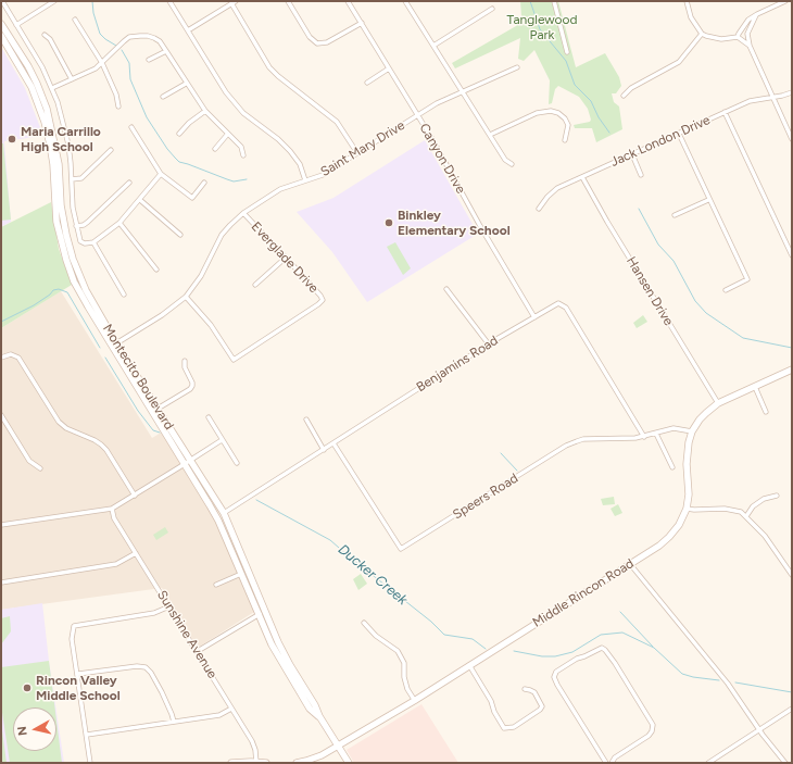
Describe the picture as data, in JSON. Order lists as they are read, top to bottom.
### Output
{
  "streets": {
    "main road": ["Montecito Boulevard", "Middle Rincon Road"],
    "street": [
      "Jack London Drive",
      "Saint Mary Drive",
      "Canyon Drive",
      "Everglade Drive",
      "Hansen Drive",
      "Benjamins Road",
      "Speers Road",
      "Sunshine Avenue"
    ]
  },
  "crossings": [
    ["Jack London Drive", "Hansen Drive"],
    ["Saint Mary Drive", "Canyon Drive"],
    ["Saint Mary Drive", "Everglade Drive"],
    ["Saint Mary Drive", "Montecito Boulevard"],
    ["Canyon Drive", "Benjamins Road"],
    ["Hansen Drive", "Middle Rincon Road"],
    ["Benjamins Road", "Montecito Boulevard"],
    ["Benjamins Road", "Speers Road"],
    ["Montecito Boulevard", "Middle Rincon Road"],
    ["Speers Road", "Middle Rincon Road"]
  ],
  "water": ["Ducker Creek"],
  "parks": ["Tanglewood Park"],
  "places": ["Maria Carrillo High School", "Binkley Elementary School", "Rincon Valley Middle School"],
  "north": "left"
}
